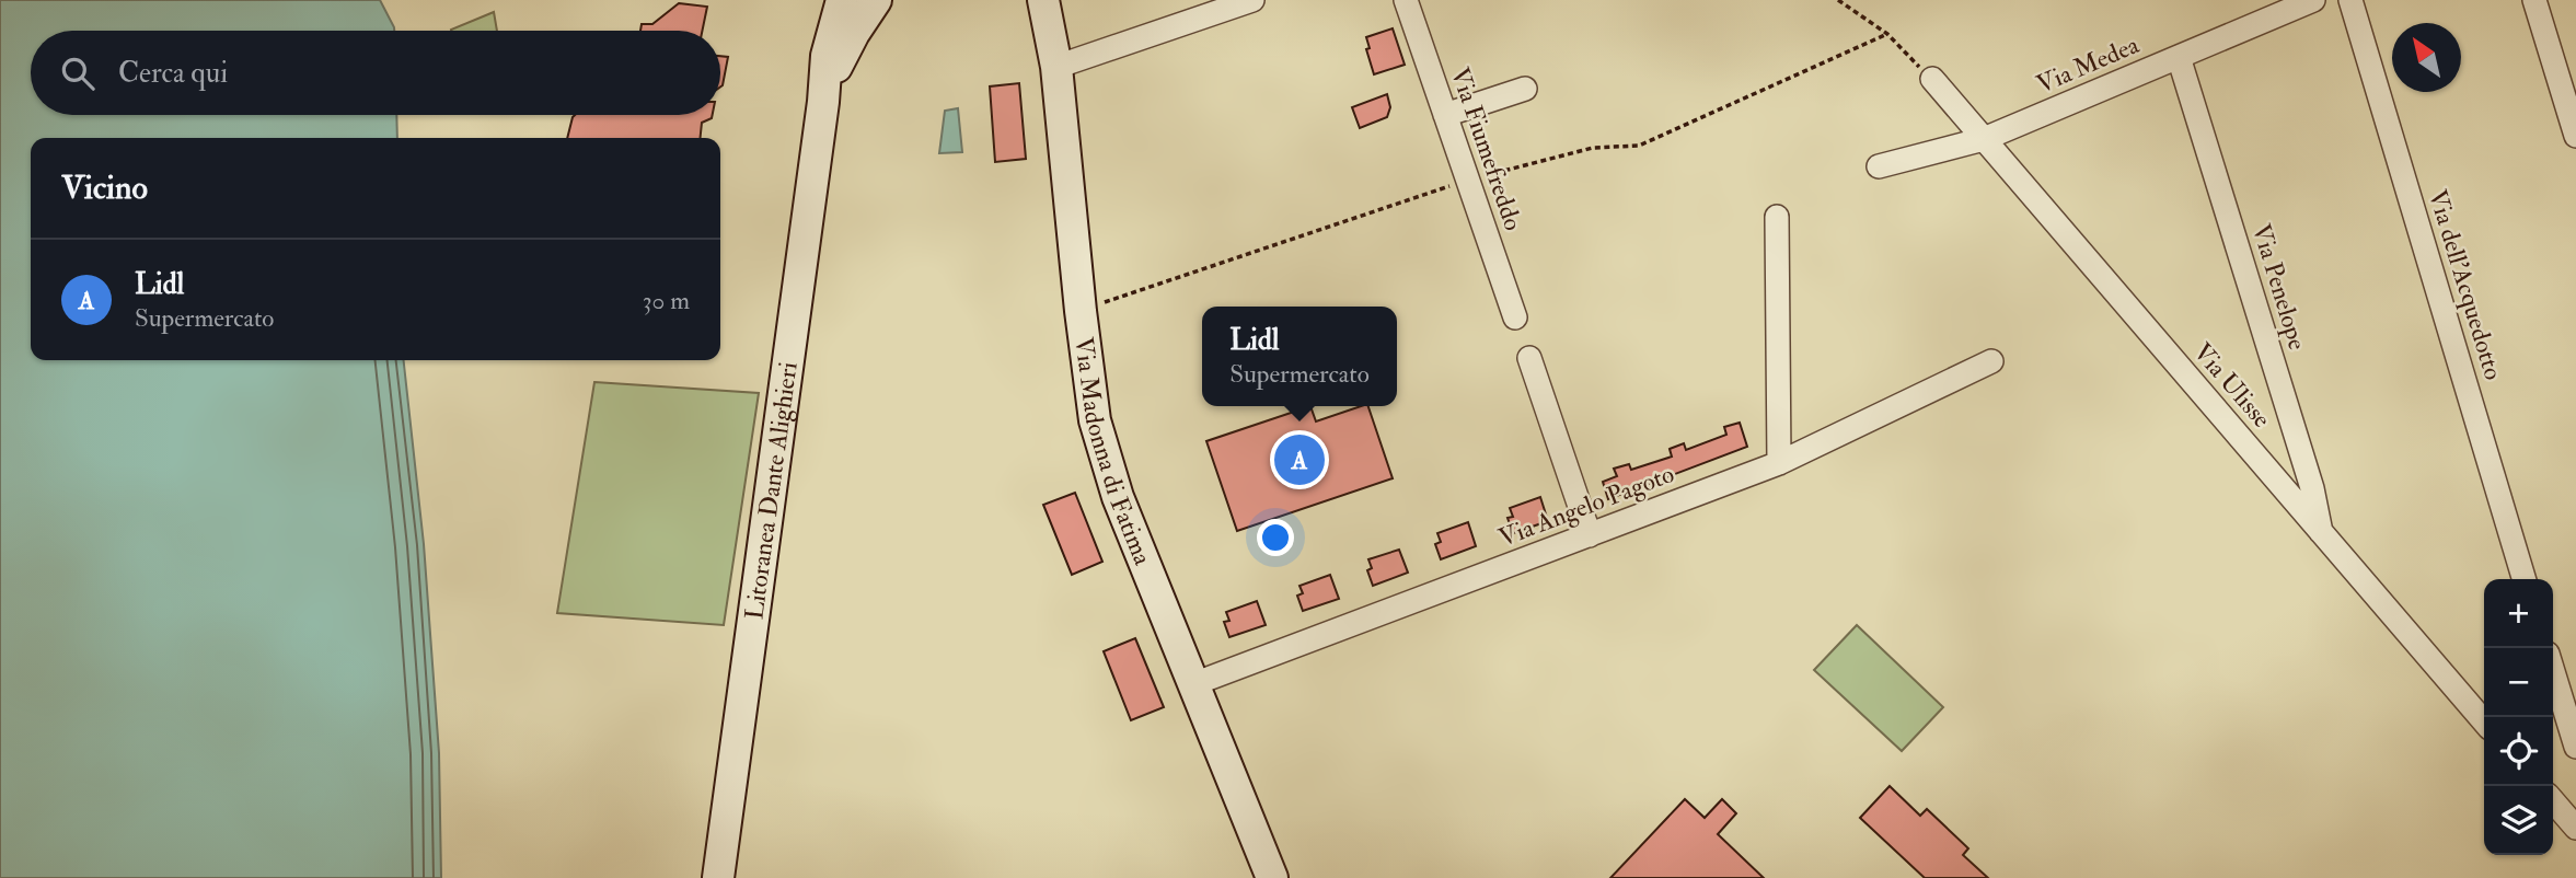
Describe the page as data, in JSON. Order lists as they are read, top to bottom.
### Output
{
  "streets": {
    "main road": ["Via Madonna di Fatima", "Litoranea Dante Alighieri"],
    "street": [
      "Via Medea",
      "Via Fiumefreddo",
      "Via dell'Acquedotto",
      "Via Penelope",
      "Via Ulisse",
      "Via Angelo Pagoto"
    ]
  },
  "crossings": [
    ["Via Medea", "Via Penelope"],
    ["Via Medea", "Via Ulisse"],
    ["Via Penelope", "Via Ulisse"],
    ["Via Madonna di Fatima", "Via Angelo Pagoto"]
  ],
  "north": "top left",
  "page": {
    "search": "Cerca qui",
    "heading": "Vicino",
    "list": [
      {
        "mark": "A",
        "name": "Lidl",
        "note": "Supermercato",
        "value": "30 m"
      }
    ],
    "popup": ["Lidl", "Supermercato"],
    "pins": "A",
    "map_buttons": ["+", "−"]
  }
}
